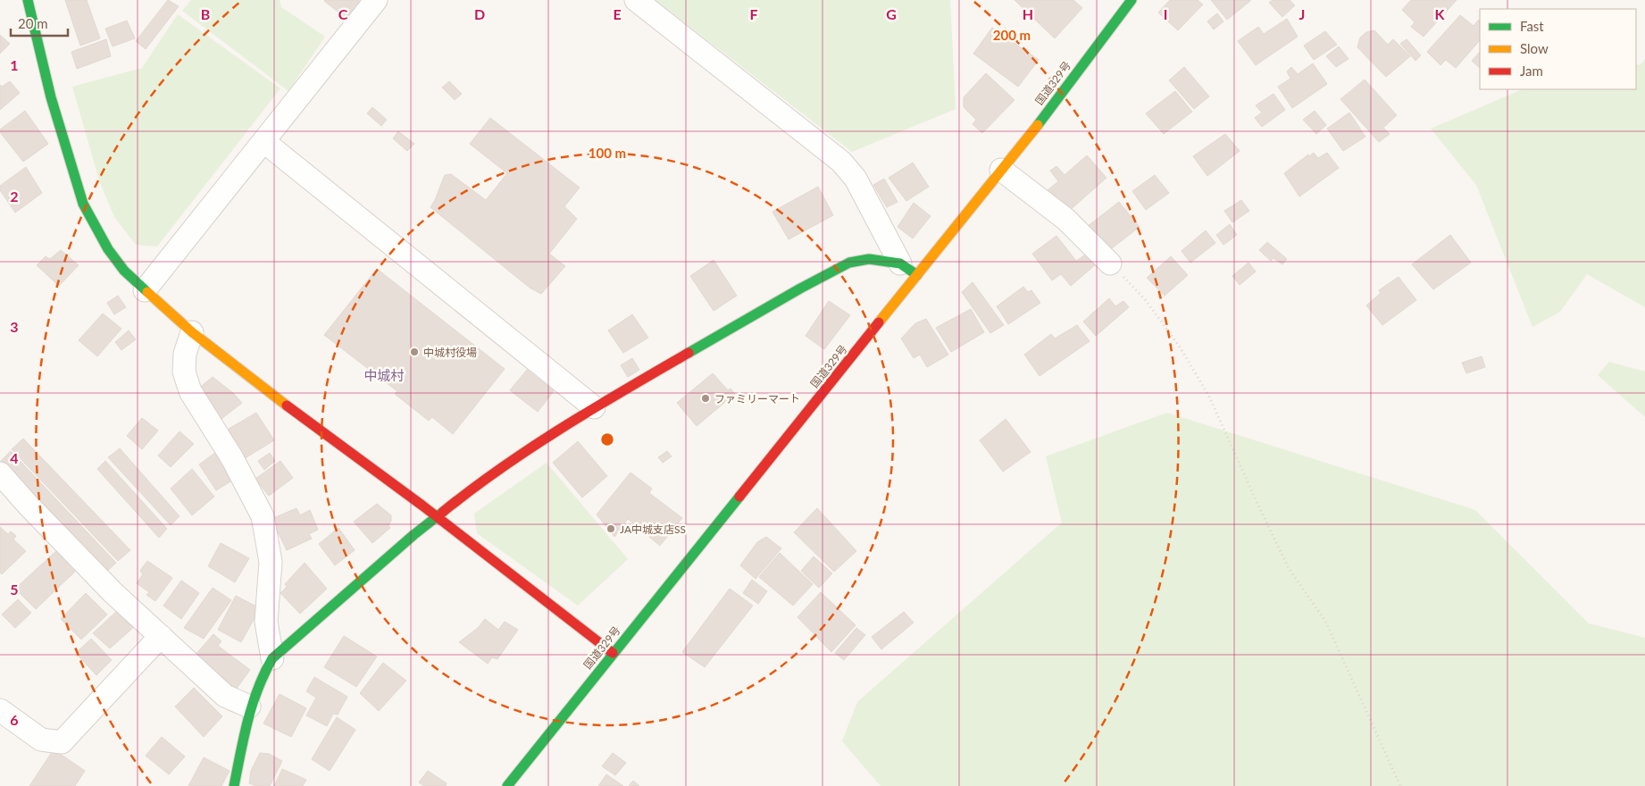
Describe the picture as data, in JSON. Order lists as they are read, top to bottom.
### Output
{
  "streets": {
    "main road": ["国道329号"]
  },
  "districts": ["中城村"],
  "places": ["中城村役場", "ファミリーマート", "JA中城支店SS"],
  "legend": ["Fast", "Slow", "Jam"],
  "scale_bar": "20 m",
  "grid": {
    "columns": [
      "B",
      "C",
      "D",
      "E",
      "F",
      "G",
      "H",
      "I",
      "J",
      "K"
    ],
    "rows": [
      "1",
      "2",
      "3",
      "4",
      "5",
      "6"
    ]
  },
  "rings": ["200 m", "100 m"]
}
